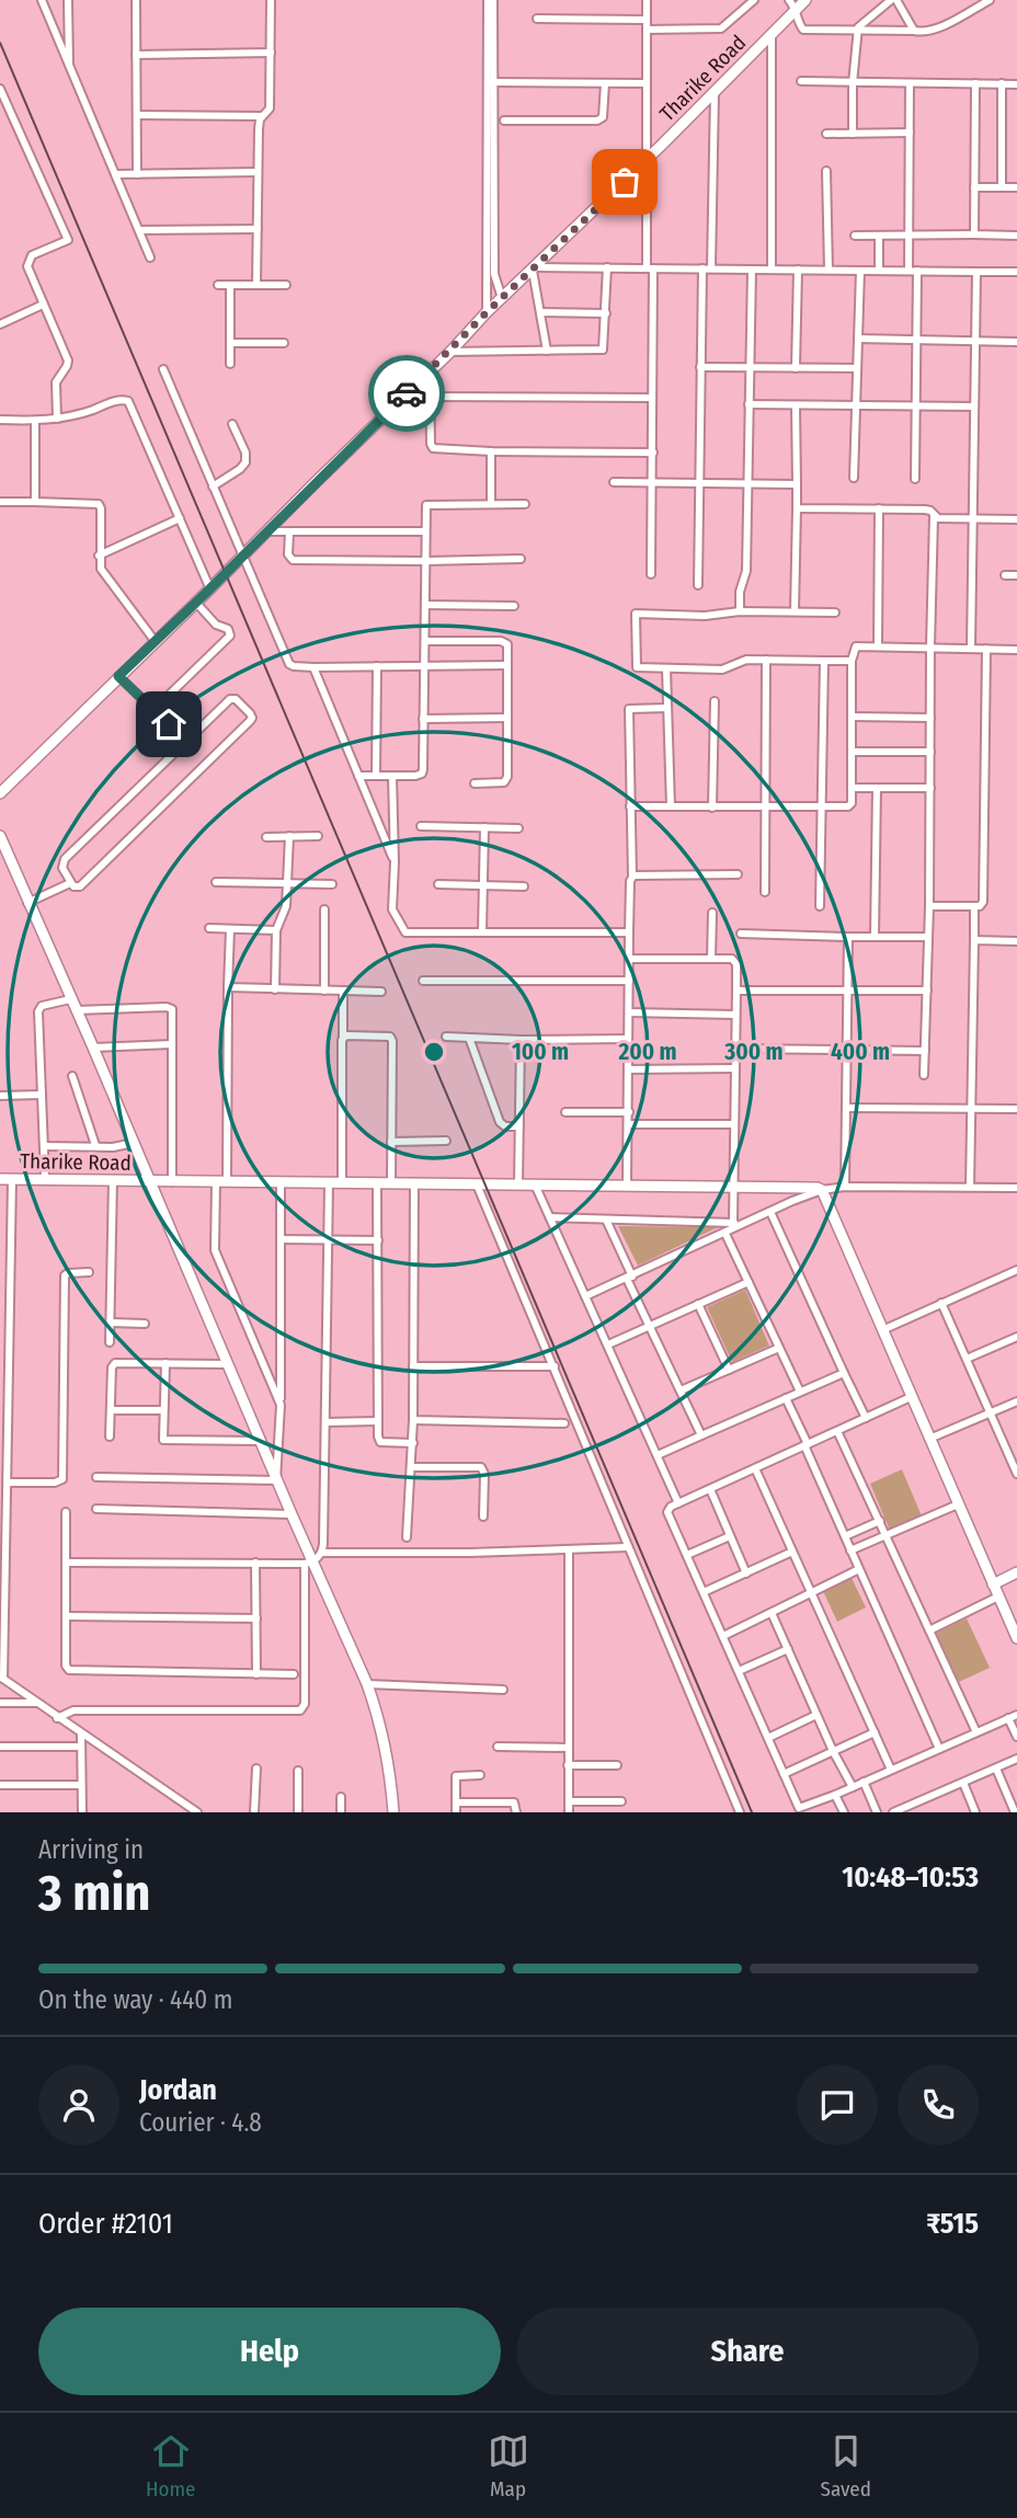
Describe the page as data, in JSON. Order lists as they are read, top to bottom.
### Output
{
  "streets": {
    "street": ["Tharike Road"]
  },
  "page": {
    "heading": ["3 min", "Arriving in", "10:48–10:53"],
    "panel": [
      "Jordan",
      "Courier · 4.8",
      "Order #2101",
      "₹515"
    ],
    "bar": "On the way · 440 m",
    "buttons": ["Help", "Share"],
    "tabs": ["Home", "Map", "Saved"]
  },
  "rings": [
    "100 m",
    "200 m",
    "300 m",
    "400 m"
  ]
}
